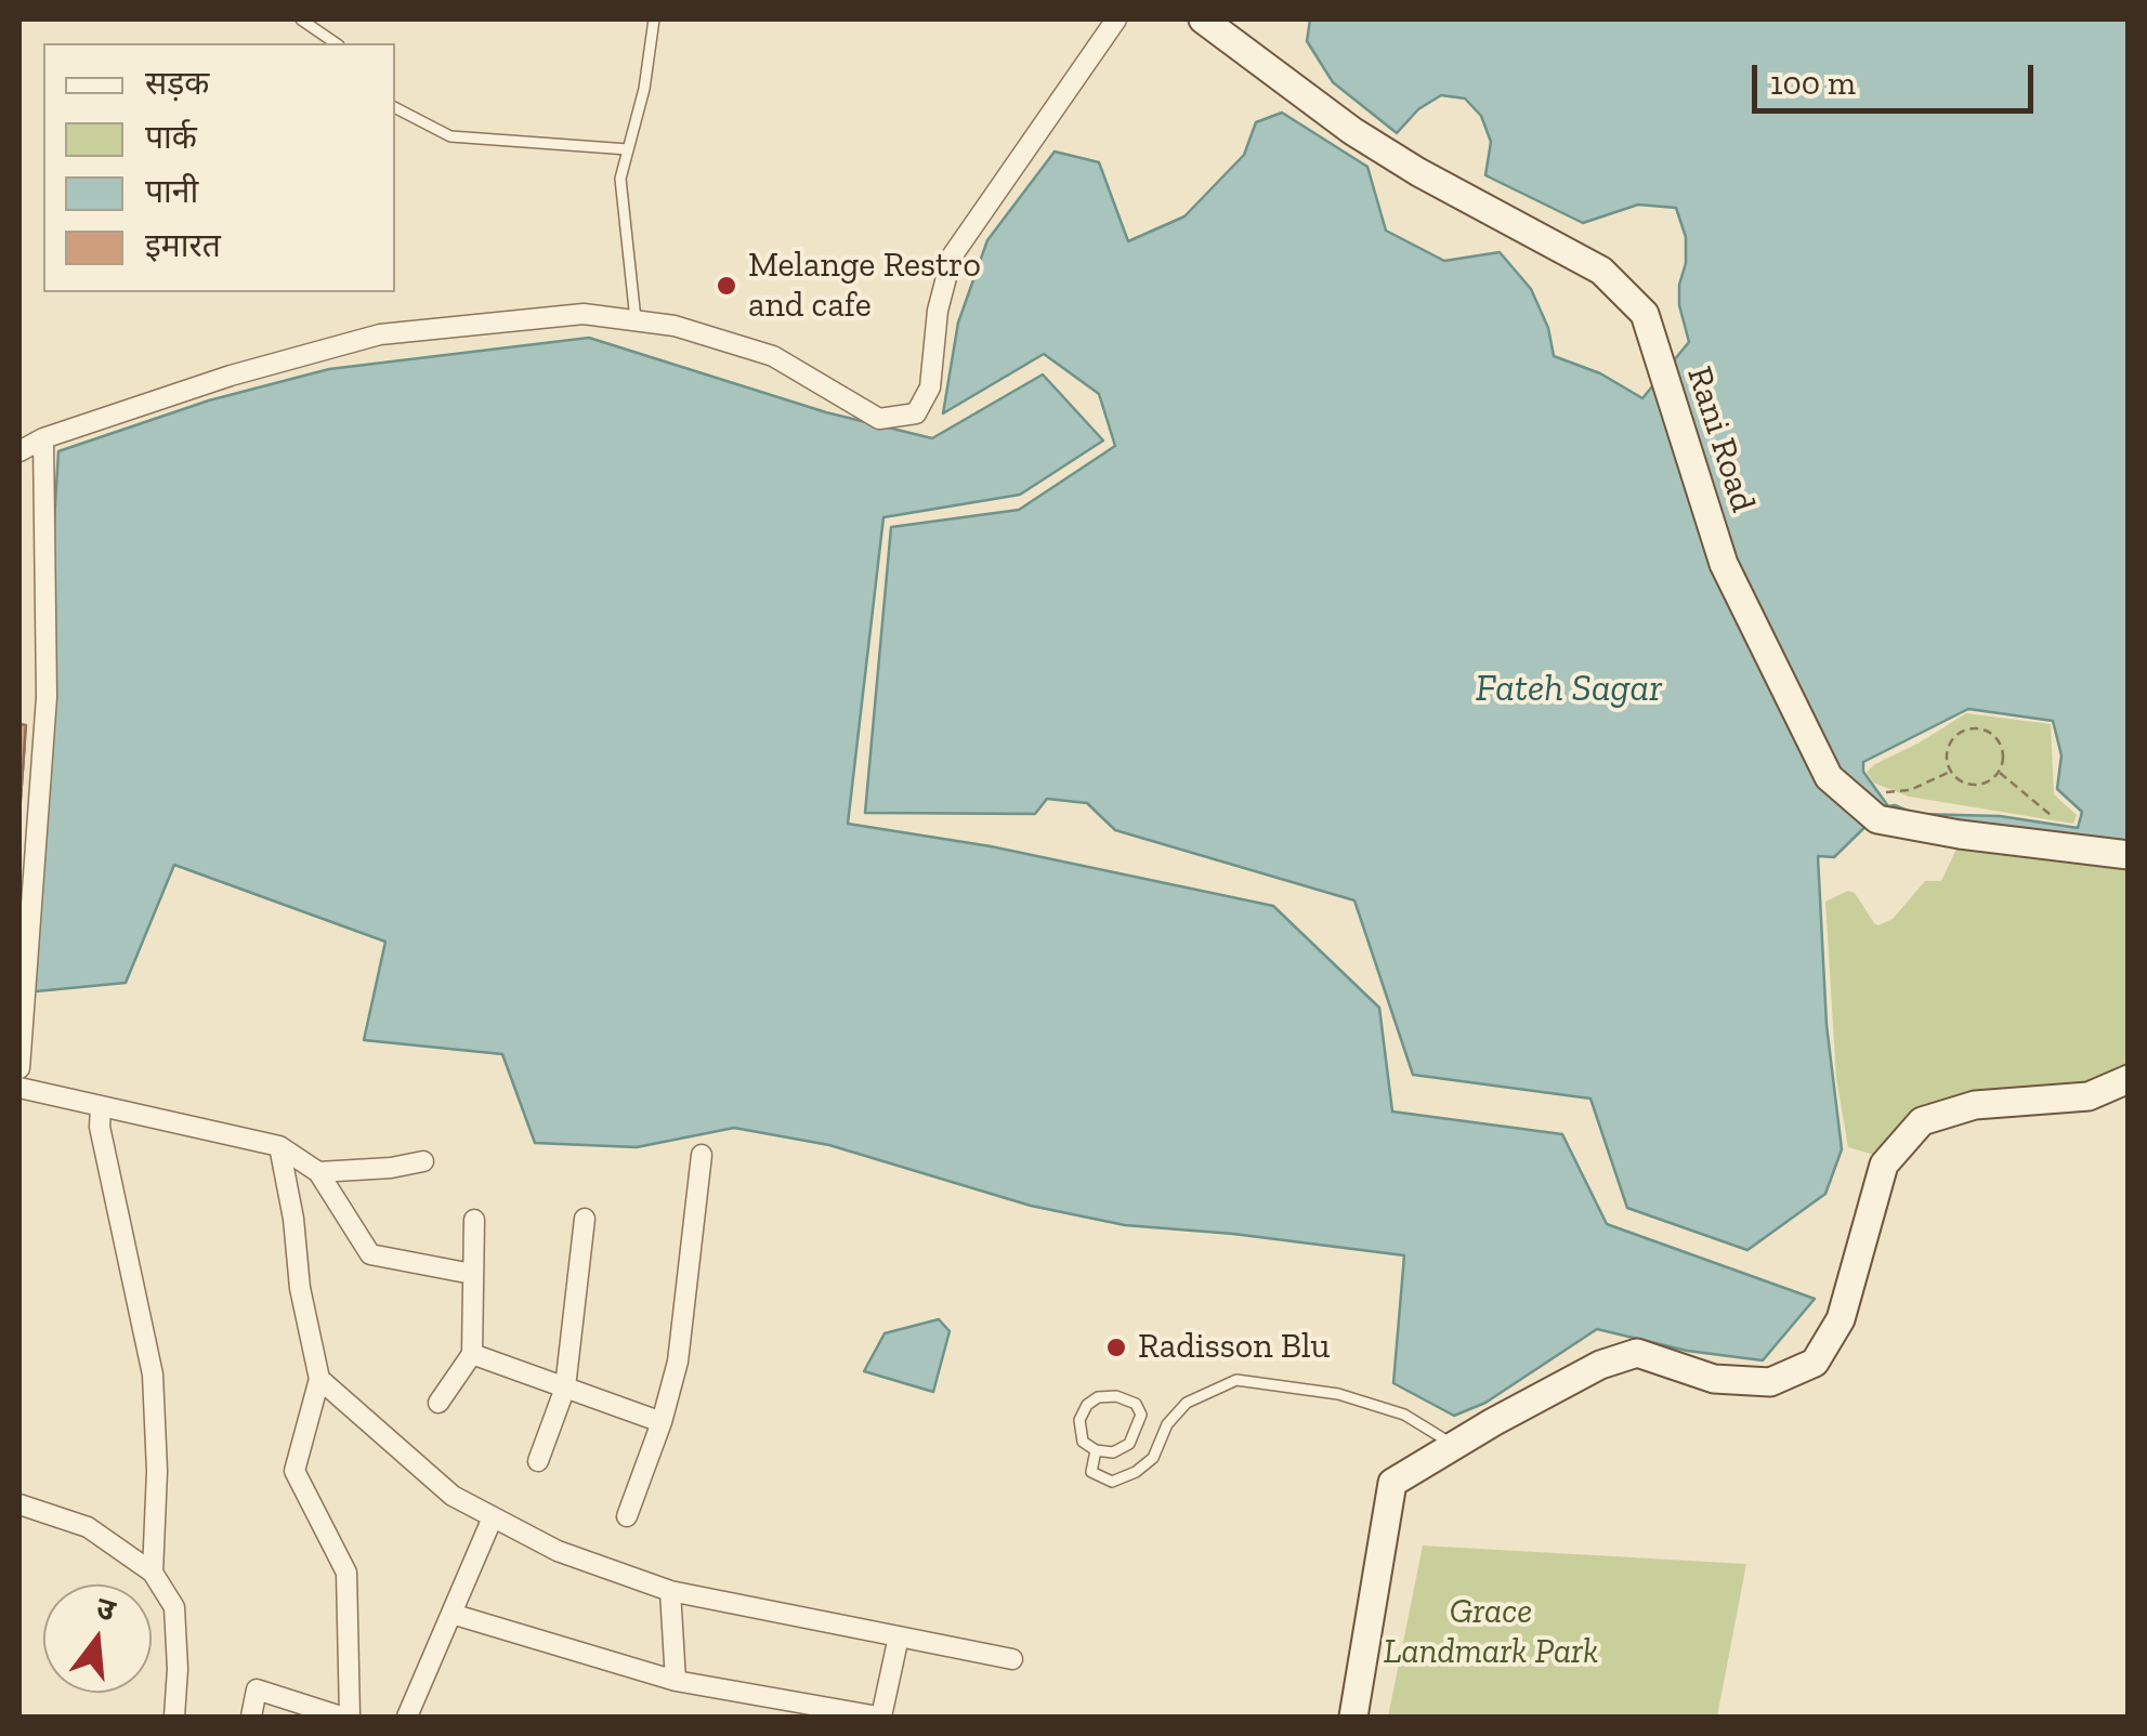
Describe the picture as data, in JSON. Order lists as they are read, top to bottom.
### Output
{
  "streets": {
    "street": ["Rani Road"]
  },
  "water": ["Fateh Sagar"],
  "parks": ["Grace Landmark Park"],
  "places": ["Melange Restro and cafe", "Radisson Blu"],
  "legend": [
    "सड़क",
    "पार्क",
    "पानी",
    "इमारत"
  ],
  "scale_bar": "100 m",
  "north": "top"
}
